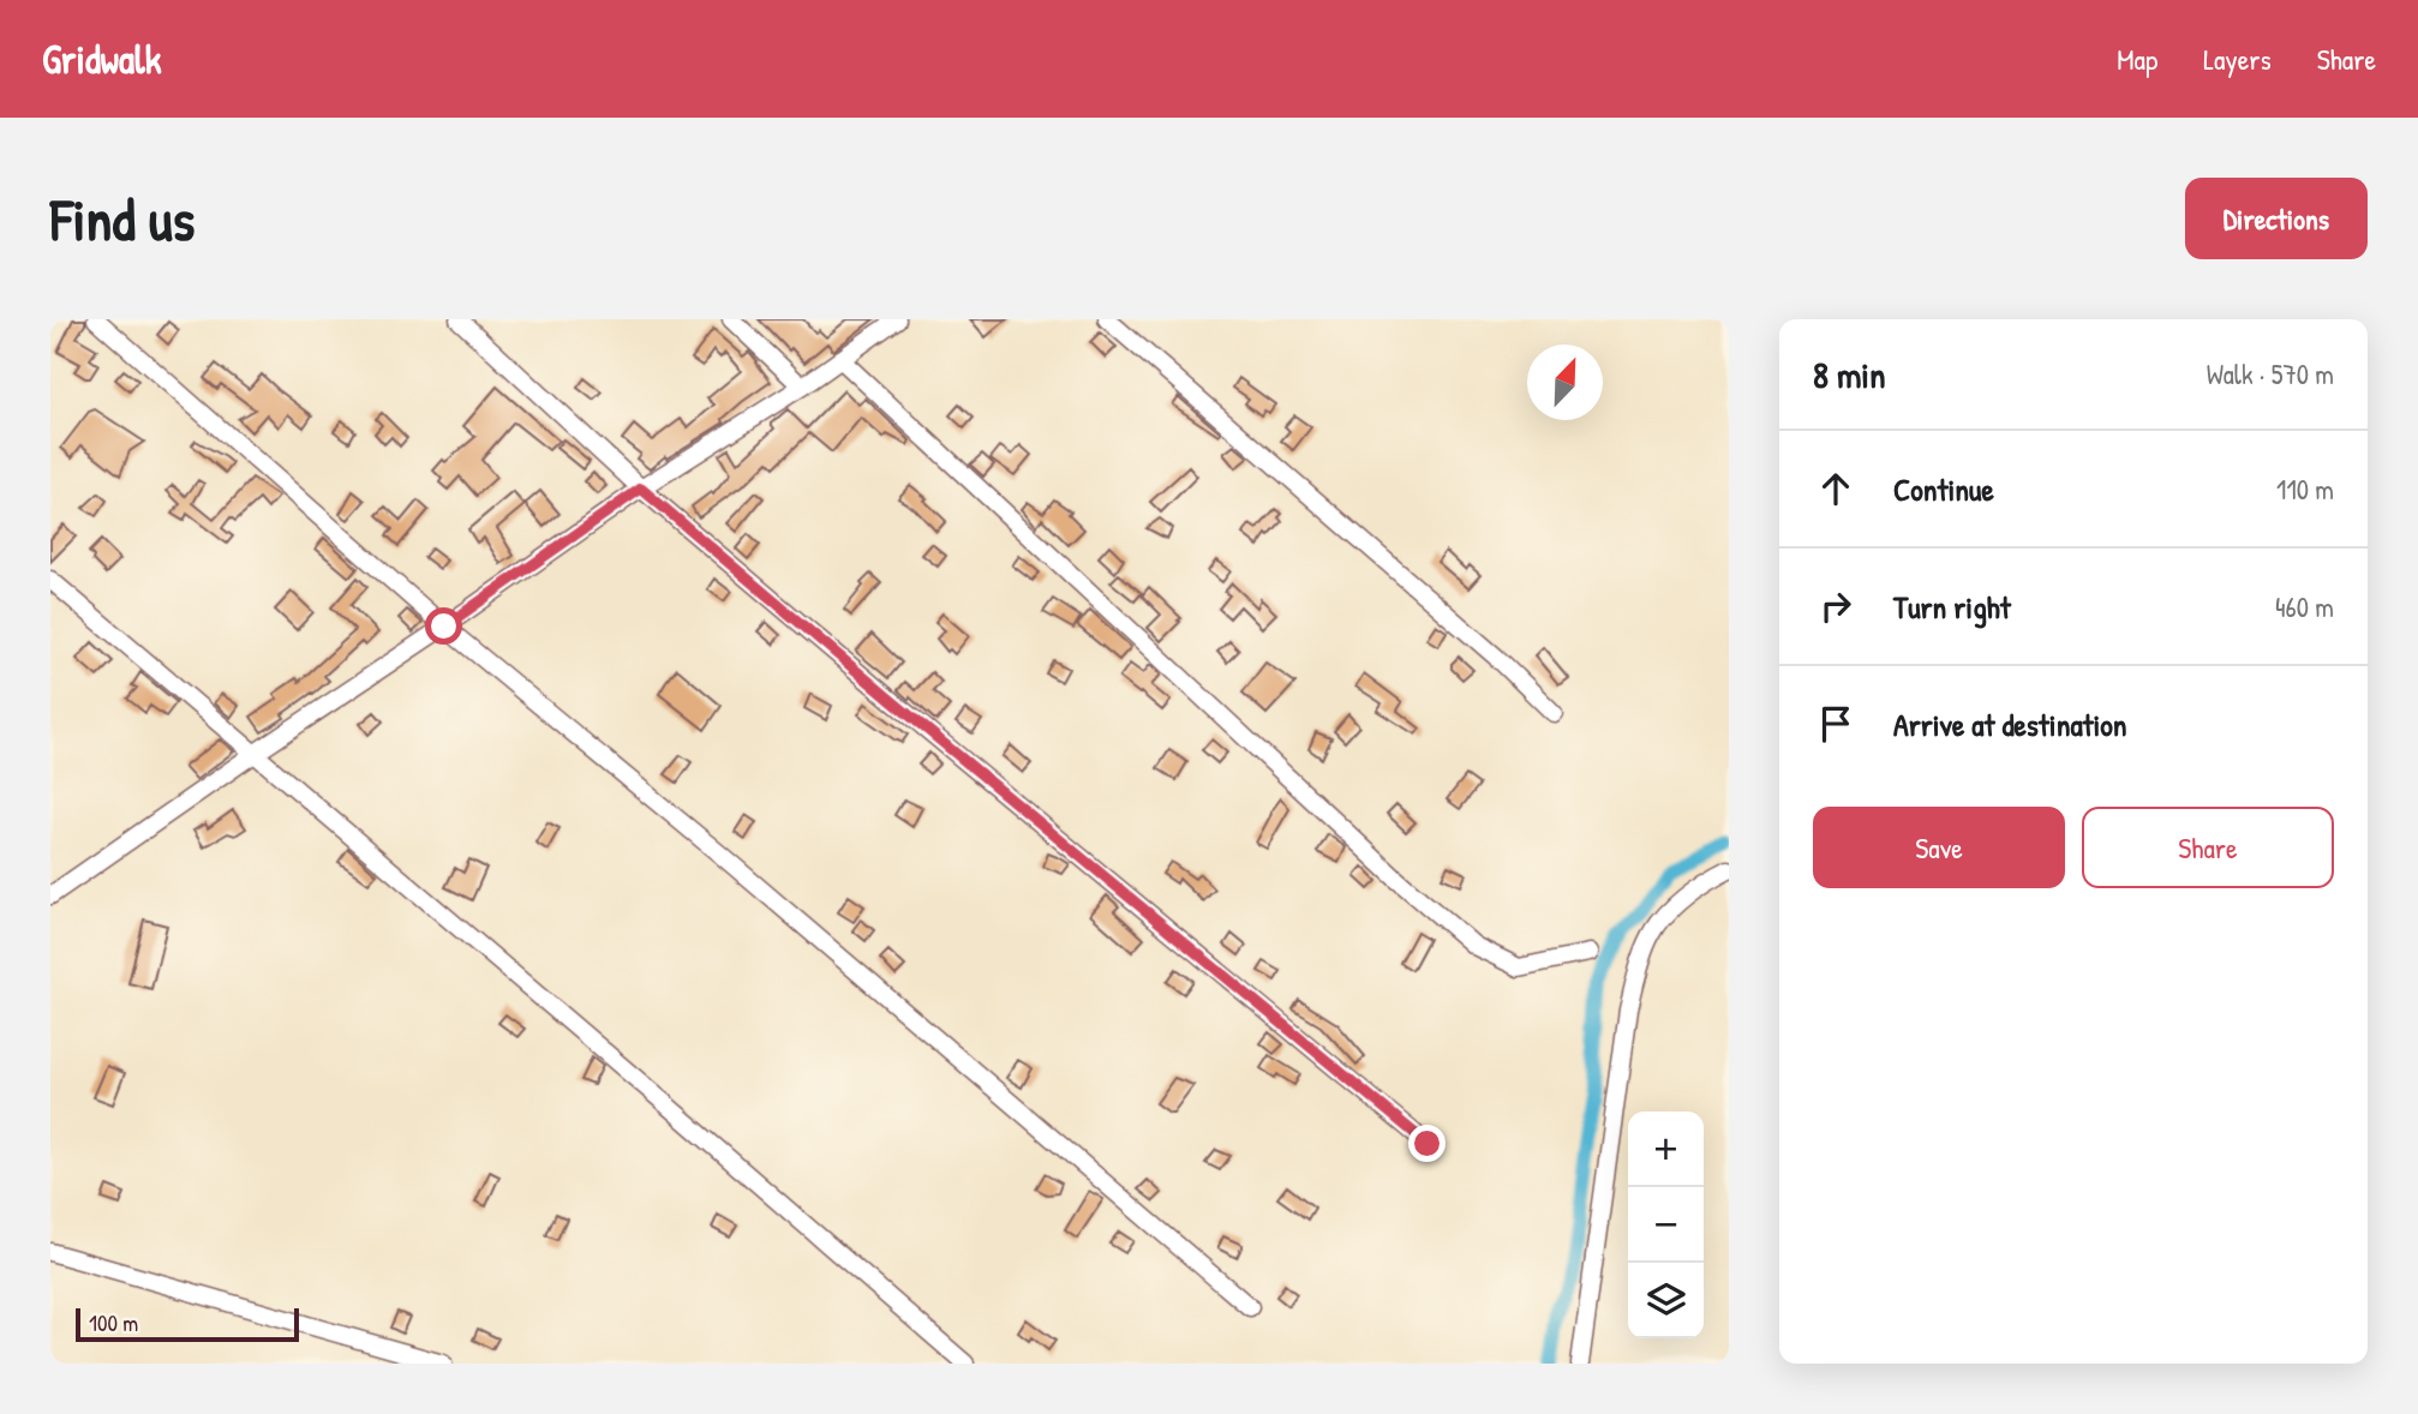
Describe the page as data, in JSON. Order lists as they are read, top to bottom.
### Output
{
  "scale_bar": "100 m",
  "north": "top right",
  "page": {
    "header": "Gridwalk",
    "nav": ["Map", "Layers", "Share"],
    "buttons": [
      "Directions",
      ["Save", "Share"]
    ],
    "title": "Find us",
    "heading": ["8 min", "Walk · 570 m"],
    "list": [
      ["Continue", "110 m"],
      ["Turn right", "460 m"],
      "Arrive at destination"
    ],
    "map_buttons": ["+", "−"],
    "scale": "100 m"
  }
}
